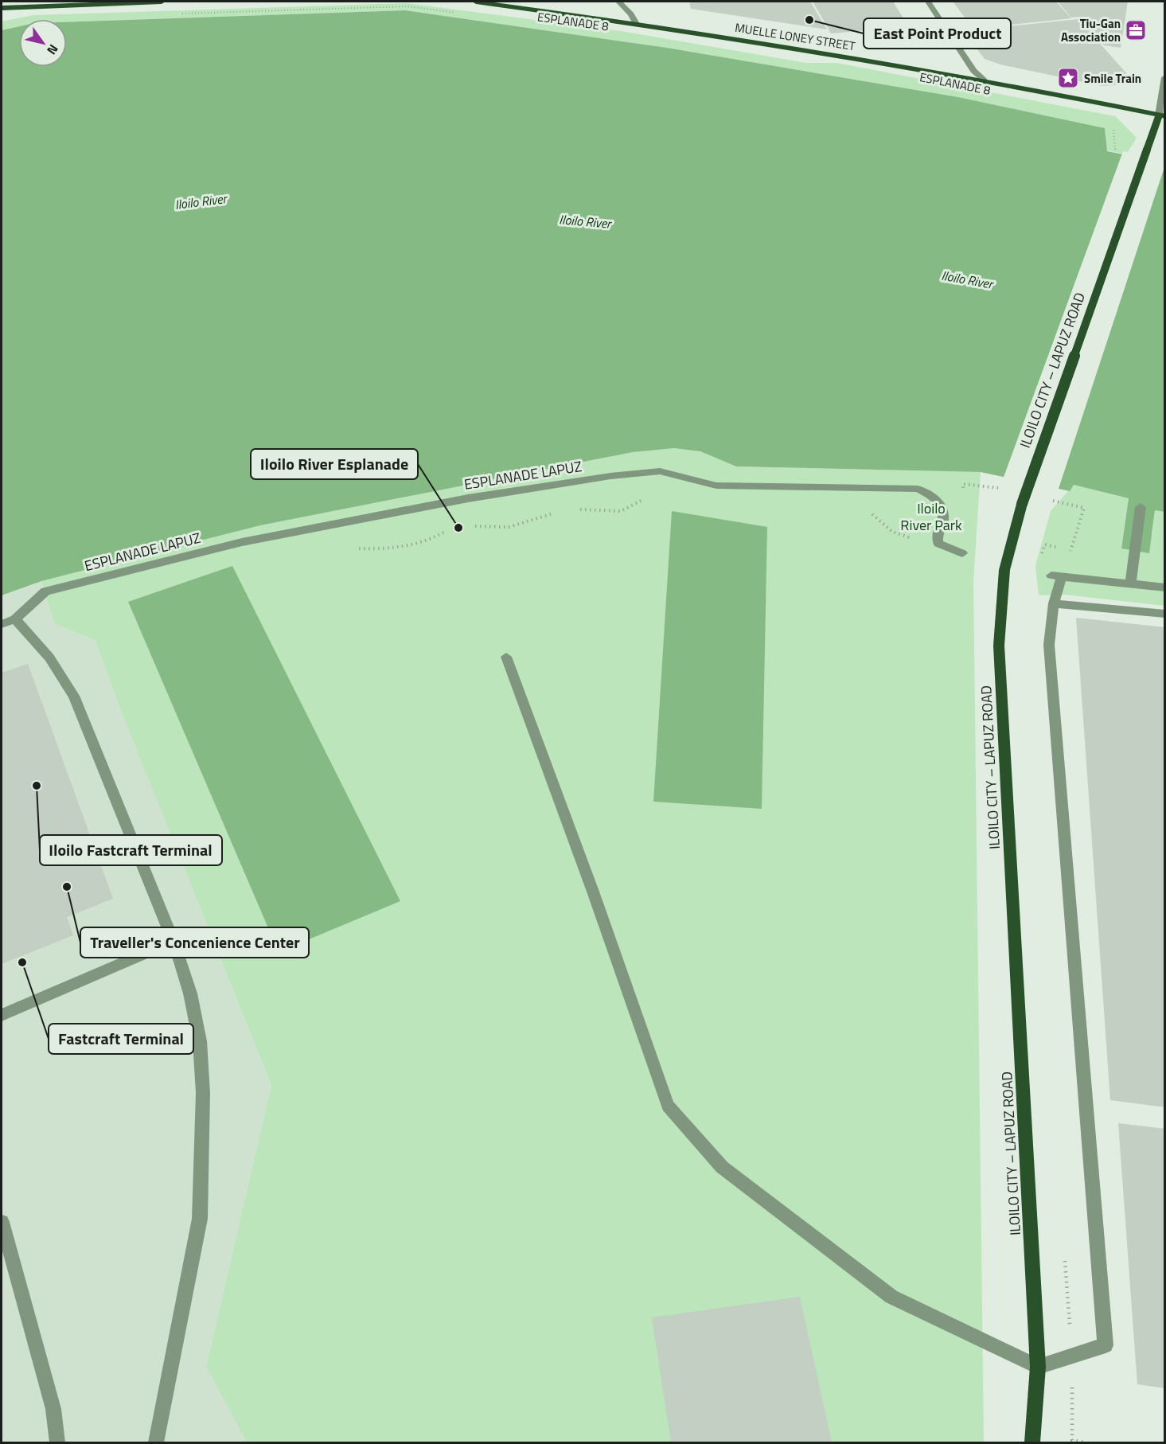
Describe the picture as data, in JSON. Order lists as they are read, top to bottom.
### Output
{
  "streets": {
    "main road": ["MUELLE LONEY STREET", "ILOILO CITY – LAPUZ ROAD"],
    "street": ["ESPLANADE LAPUZ"]
  },
  "crossings": [
    ["MUELLE LONEY STREET", "ILOILO CITY – LAPUZ ROAD"]
  ],
  "water": ["Iloilo River"],
  "parks": ["Iloilo River Park"],
  "places": {
    "other": [
      "East Point Product",
      "Iloilo River Esplanade",
      "Iloilo Fastcraft Terminal",
      "Traveller's Concenience Center",
      "Fastcraft Terminal"
    ],
    "office": ["Tiu-Gan Association"],
    "place": ["Smile Train"]
  },
  "north": "bottom right"
}
